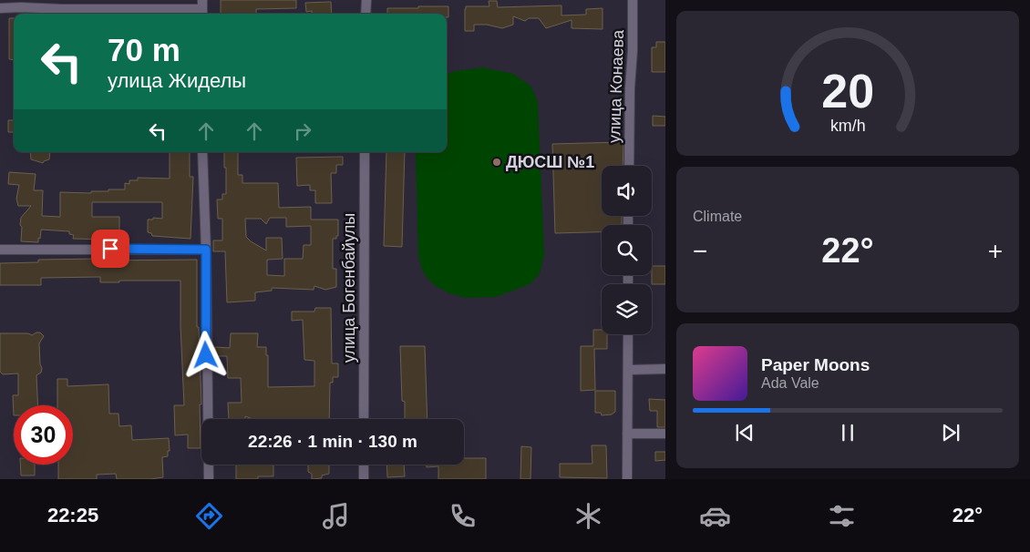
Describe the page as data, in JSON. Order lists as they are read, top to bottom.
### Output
{
  "streets": {
    "street": ["улица Конаева", "улица Богенбайулы"]
  },
  "places": ["ДЮСШ №1"],
  "page": {
    "turn": ["70 m", "улица Жиделы"],
    "tile": "Climate",
    "heat": ["−", "22°", "+"],
    "song": ["Paper Moons", "Ada Vale"],
    "limit": "30",
    "trip": "22:26 · 1 min · 130 m",
    "tabs": ["22:25", "22°"],
    "gauge": ["20", "km/h"]
  }
}
